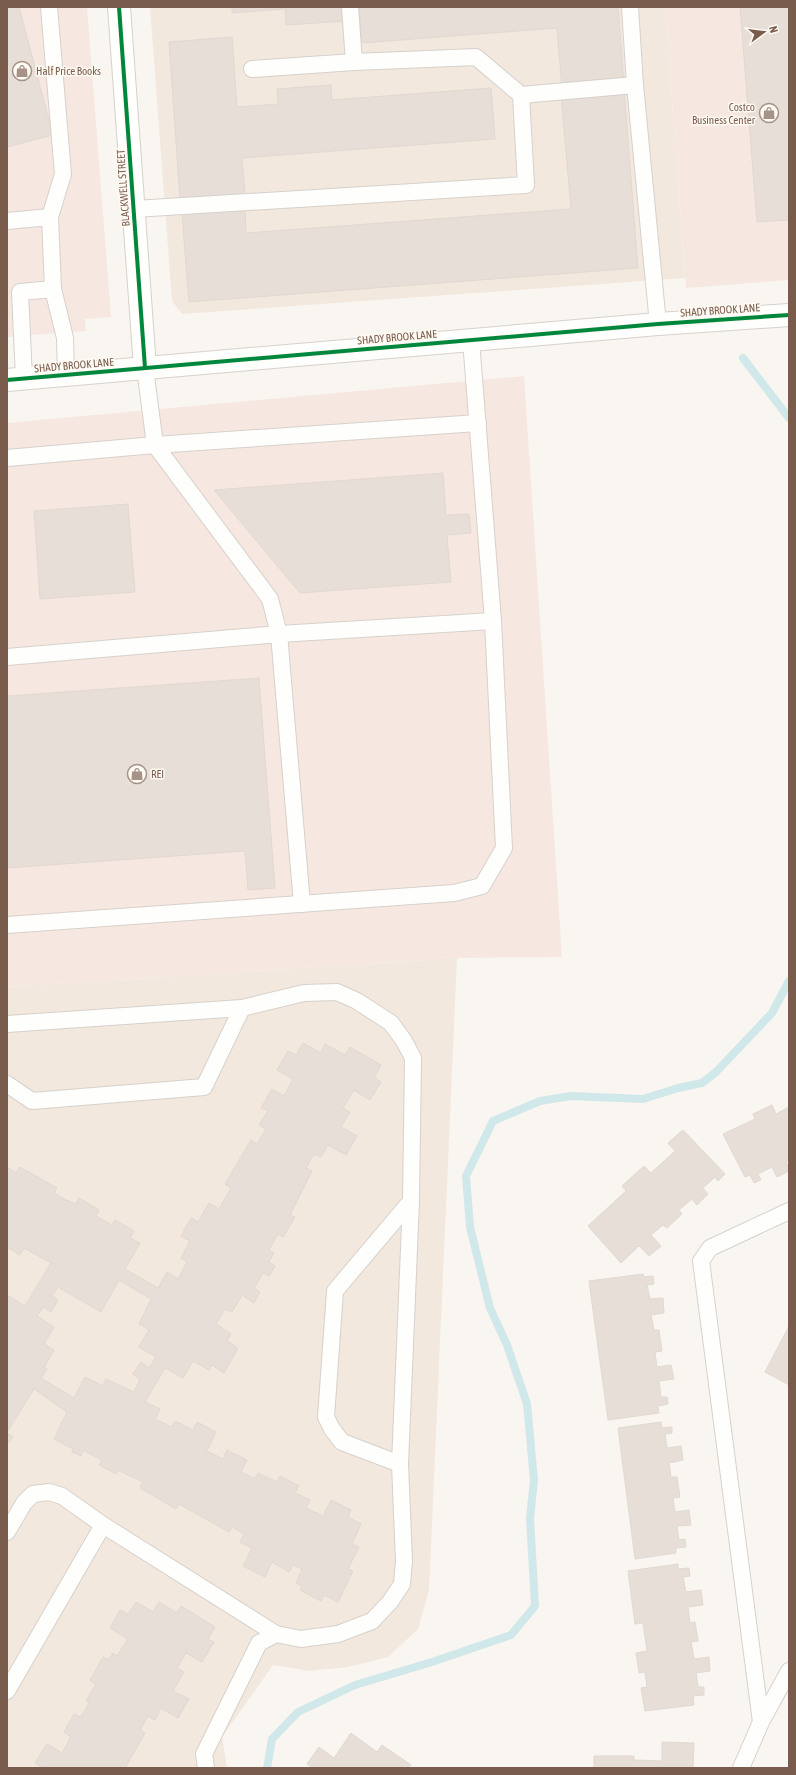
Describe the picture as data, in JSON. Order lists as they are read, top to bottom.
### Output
{
  "streets": {
    "street": ["BLACKWELL STREET", "SHADY BROOK LANE"]
  },
  "crossings": [
    ["BLACKWELL STREET", "SHADY BROOK LANE"]
  ],
  "places": {
    "shop": ["Half Price Books", "Costco Business Center", "REI"]
  },
  "north": "right"
}
